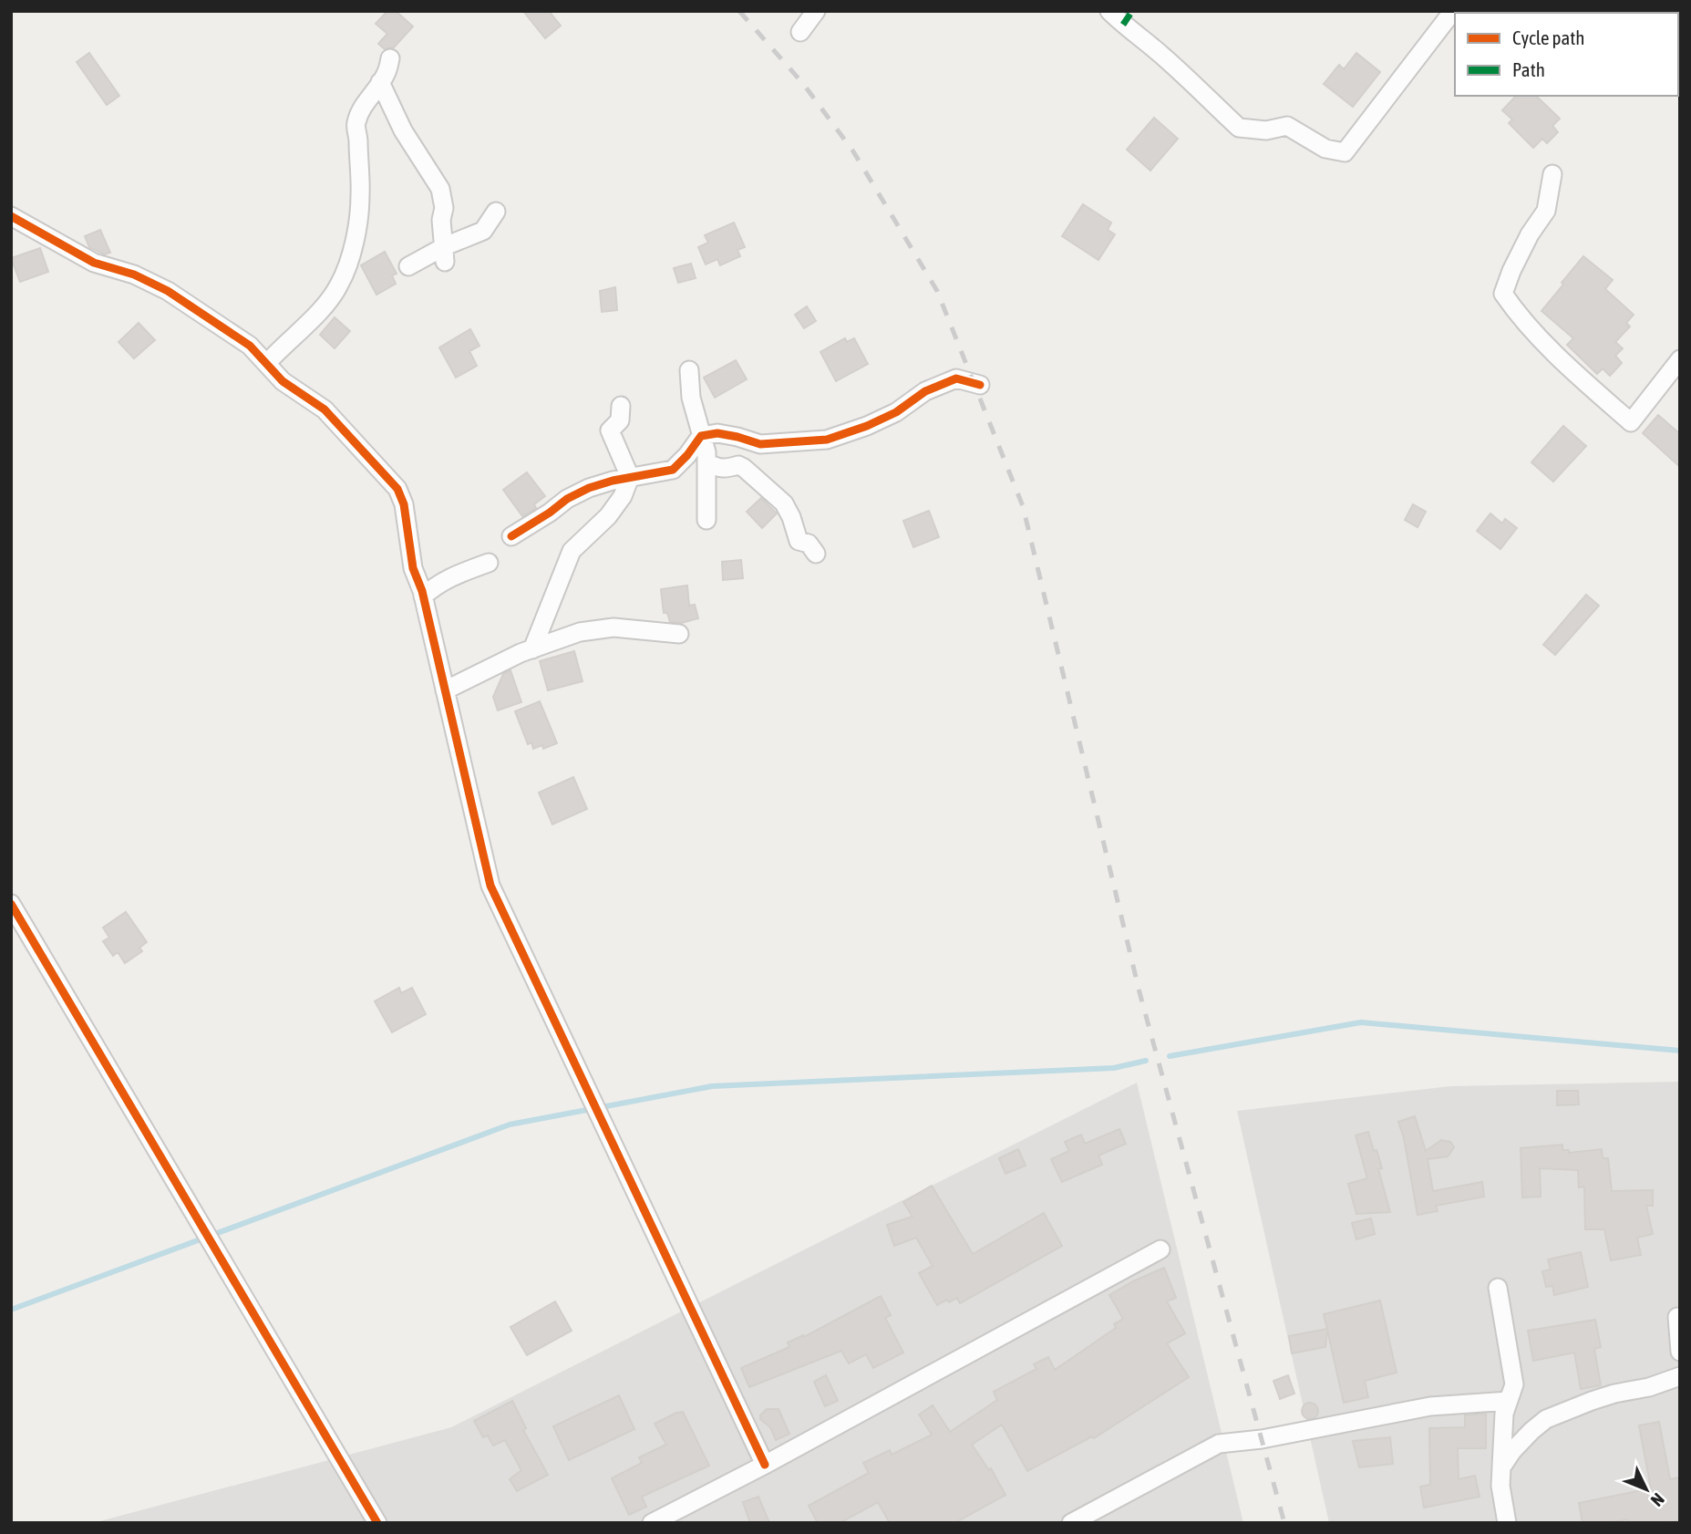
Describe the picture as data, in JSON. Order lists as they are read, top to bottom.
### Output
{
  "legend": ["Cycle path", "Path"],
  "north": "bottom right"
}
